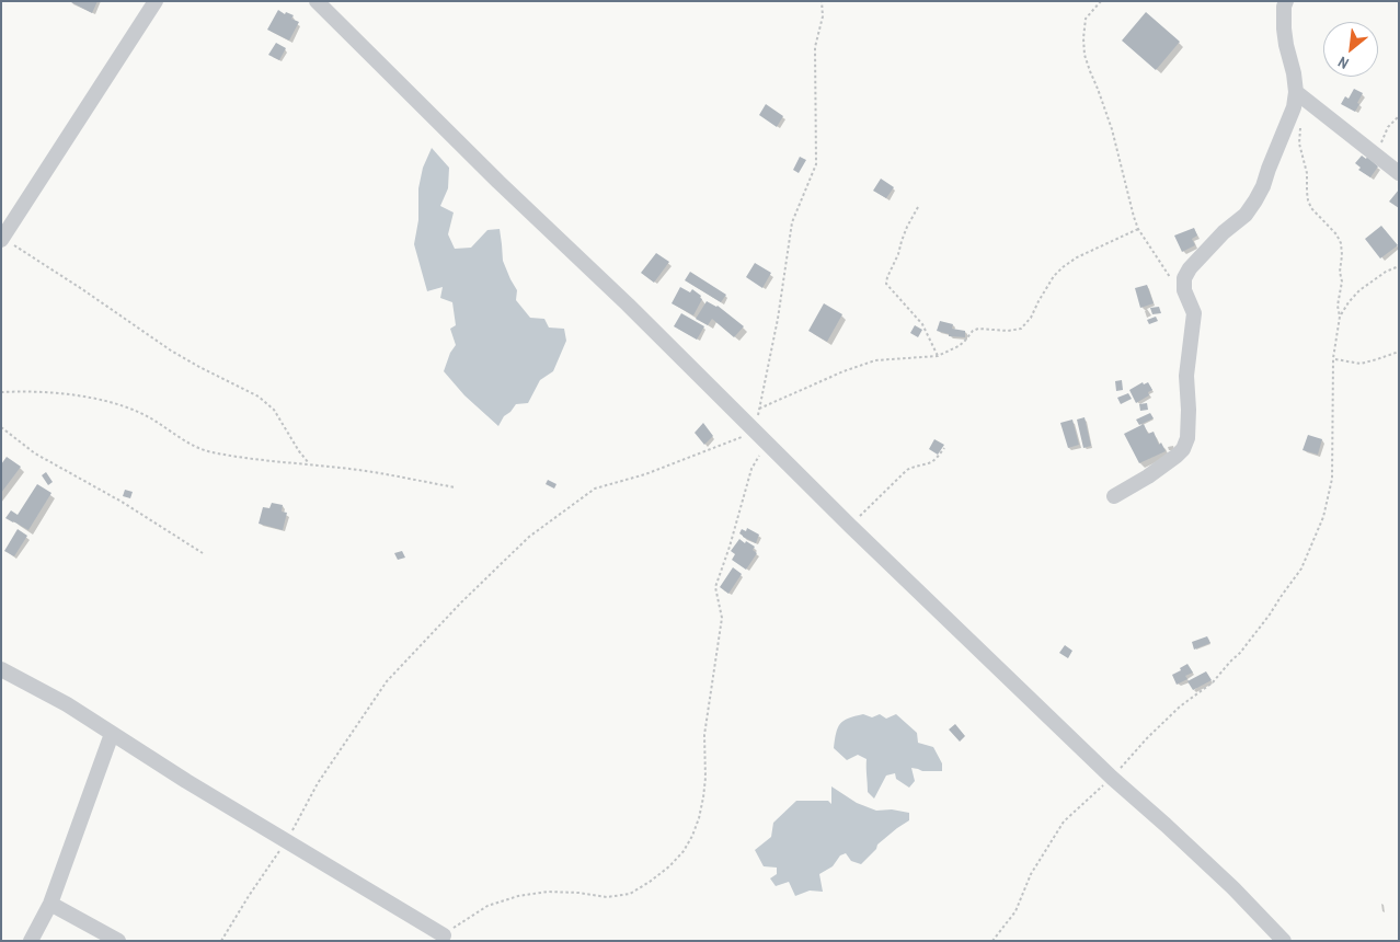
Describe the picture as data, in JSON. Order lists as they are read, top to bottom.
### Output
{
  "north": "bottom left"
}
